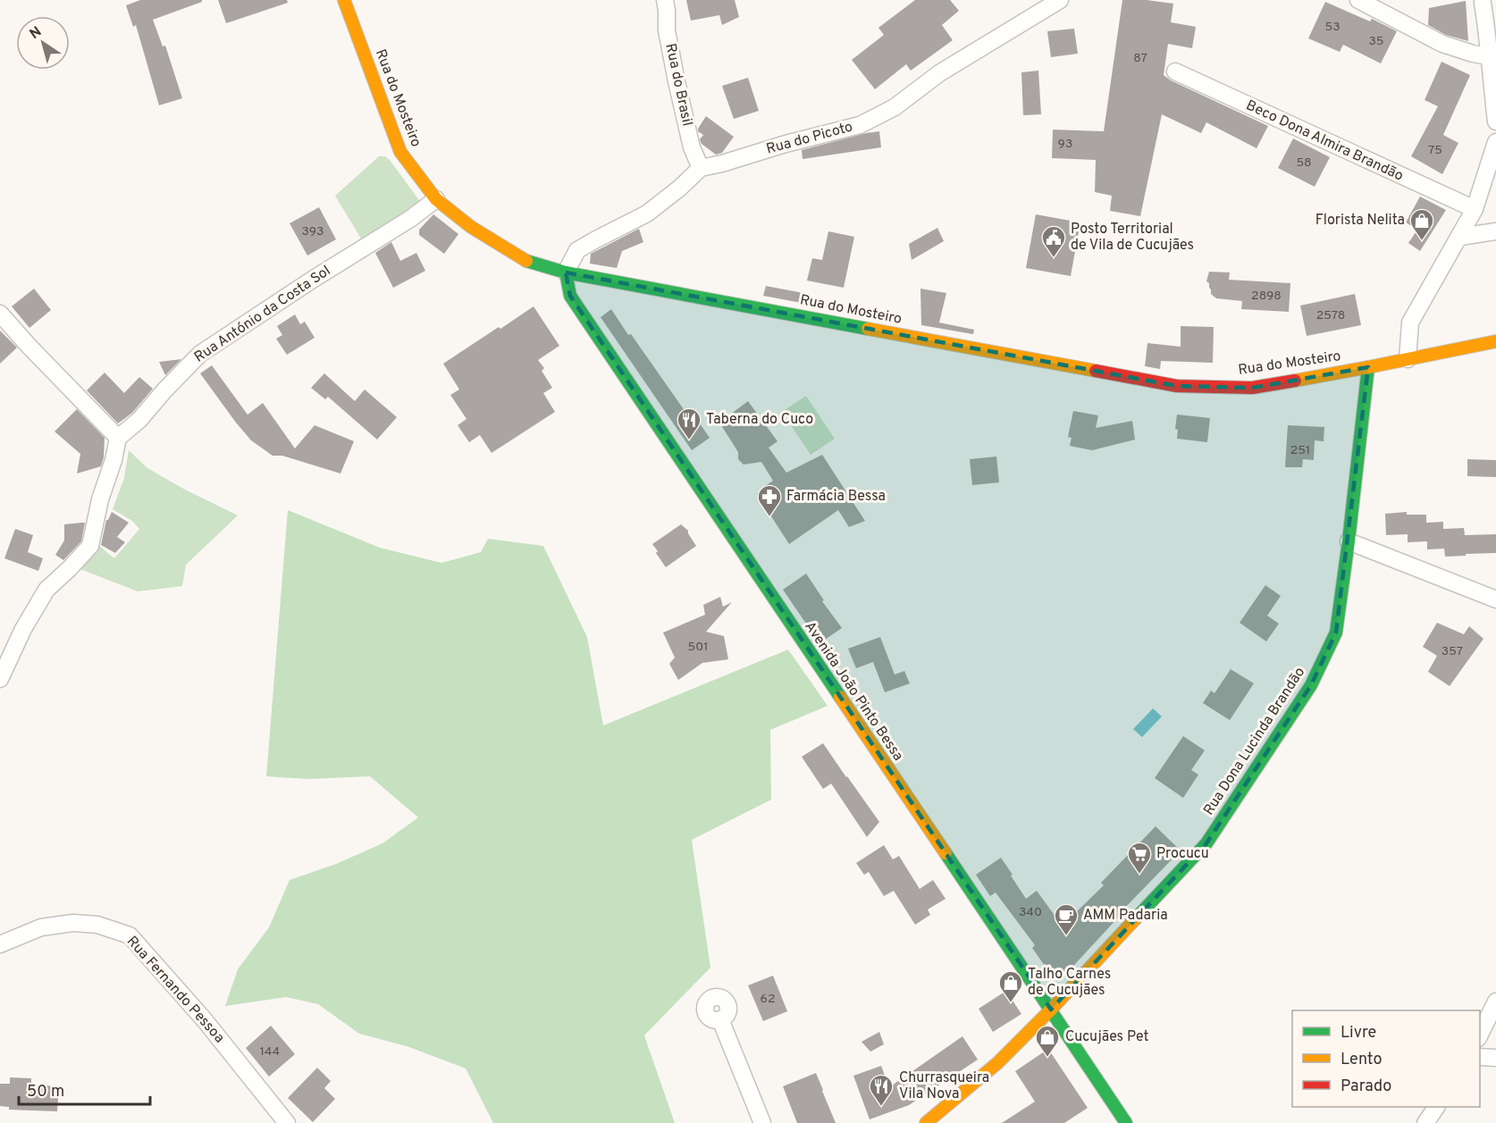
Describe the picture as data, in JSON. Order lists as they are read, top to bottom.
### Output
{
  "streets": {
    "main road": ["Rua do Mosteiro", "Avenida João Pinto Bessa", "Rua Dona Lucinda Brandão"],
    "street": [
      "Rua do Brasil",
      "Rua do Picoto",
      "Beco Dona Almira Brandão",
      "Rua António da Costa Sol",
      "Rua Fernando Pessoa"
    ]
  },
  "crossings": [
    ["Rua do Brasil", "Rua do Picoto"],
    ["Rua do Mosteiro", "Rua António da Costa Sol"],
    ["Rua do Mosteiro", "Avenida João Pinto Bessa"],
    ["Rua do Mosteiro", "Rua Dona Lucinda Brandão"],
    ["Avenida João Pinto Bessa", "Rua Dona Lucinda Brandão"]
  ],
  "places": {
    "shop": ["Florista Nelita", "Talho Carnes de Cucujães", "Cucujães Pet"],
    "public building": ["Posto Territorial de Vila de Cucujães"],
    "restaurant": ["Taberna do Cuco", "Churrasqueira Vila Nova"],
    "pharmacy": ["Farmácia Bessa"],
    "supermarket": ["Procucu"],
    "cafe": ["AMM Padaria"]
  },
  "house_numbers": [
    "53",
    "35",
    "87",
    "93",
    "75",
    "58",
    "393",
    "2898",
    "2578",
    "251",
    "501",
    "357",
    "340",
    "62",
    "144"
  ],
  "legend": ["Livre", "Lento", "Parado"],
  "scale_bar": "50 m",
  "north": "top left"
}
